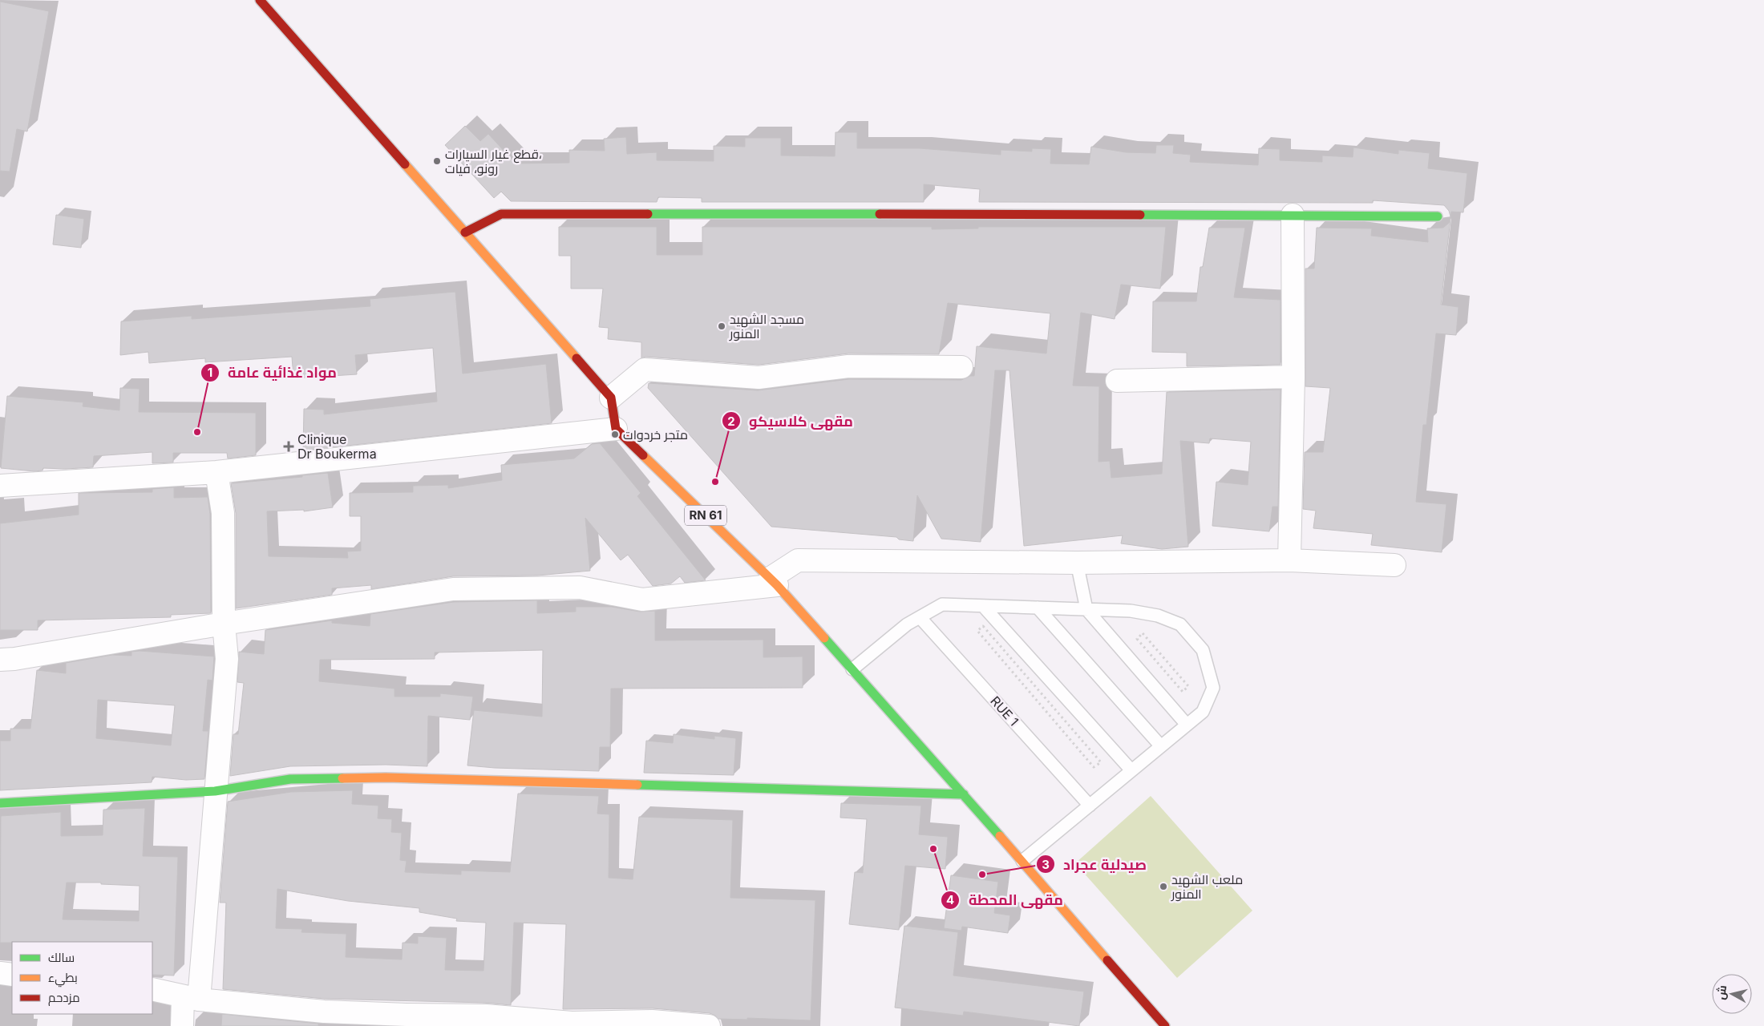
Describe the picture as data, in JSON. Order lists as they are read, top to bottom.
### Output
{
  "streets": {
    "street": ["RN 61"],
    "lane": ["RUE 1"]
  },
  "places": {
    "other": [
      "قطع غيار السيارات، رونو، فيات",
      "مسجد الشهيد المنور",
      "مواد غذائية عامة",
      "متجر خردوات",
      "مقهى كلاسيكو",
      "مقهى المحطة",
      "صيدلية عجراد",
      "ملعب الشهيد المنور"
    ],
    "health": ["Clinique Dr Boukerma"]
  },
  "legend": ["سالك", "بطيء", "مزدحم"],
  "north": "left"
}
